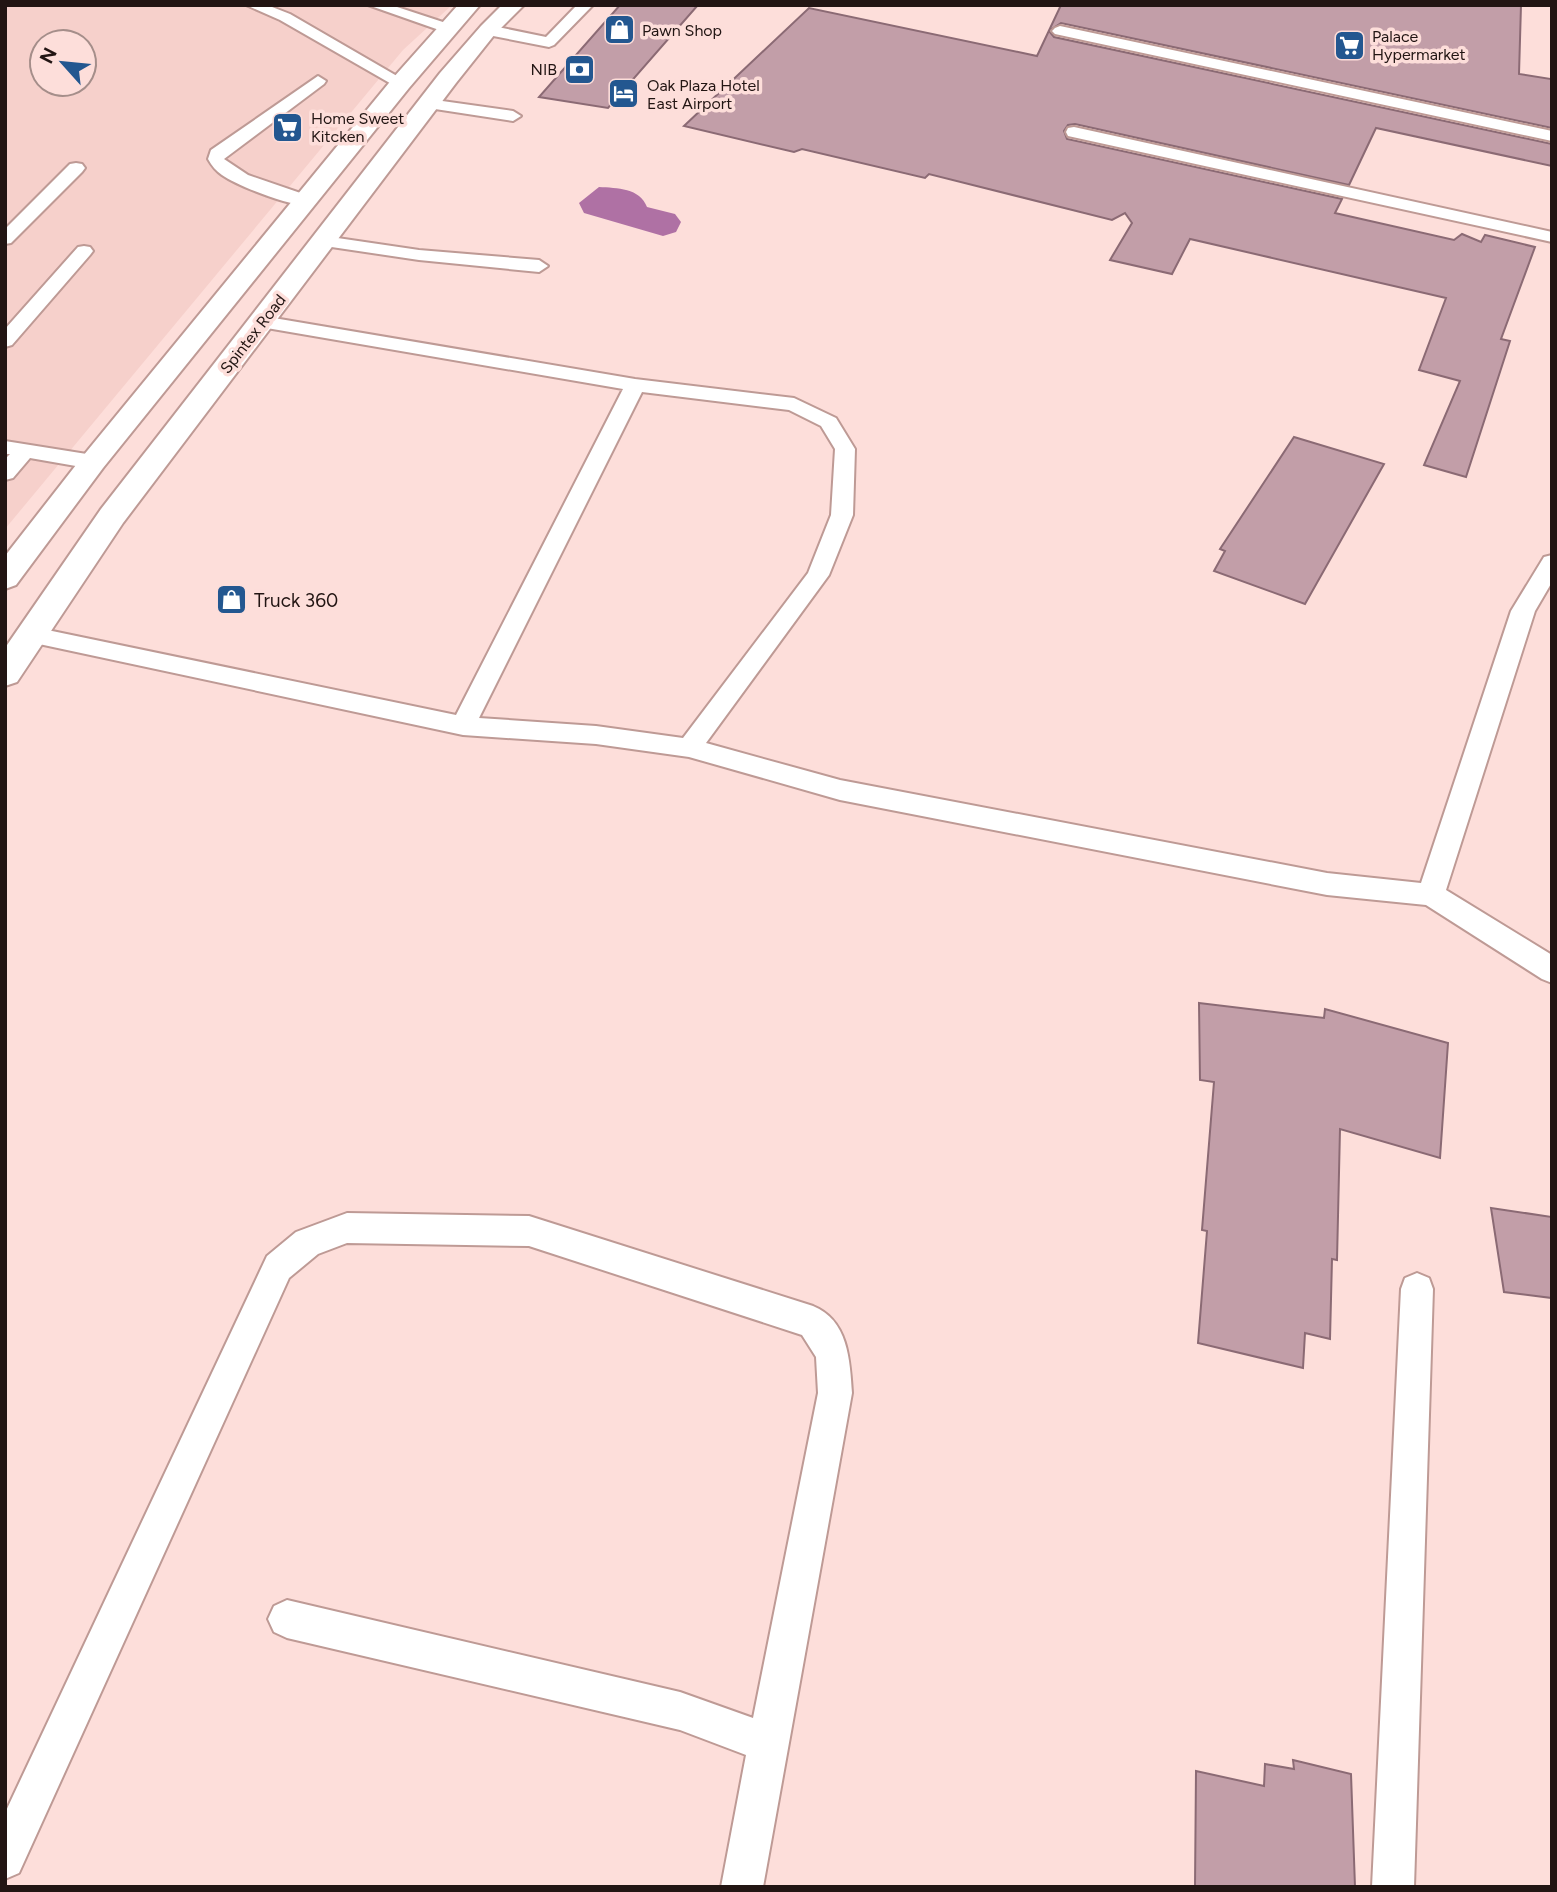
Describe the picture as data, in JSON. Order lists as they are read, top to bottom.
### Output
{
  "streets": {
    "main road": ["Spintex Road"]
  },
  "places": {
    "shop": ["Pawn Shop", "Truck 360"],
    "supermarket": ["Palace Hypermarket", "Home Sweet Kitcken"],
    "bank": ["NIB"],
    "hotel": ["Oak Plaza Hotel East Airport"]
  },
  "north": "top left"
}
